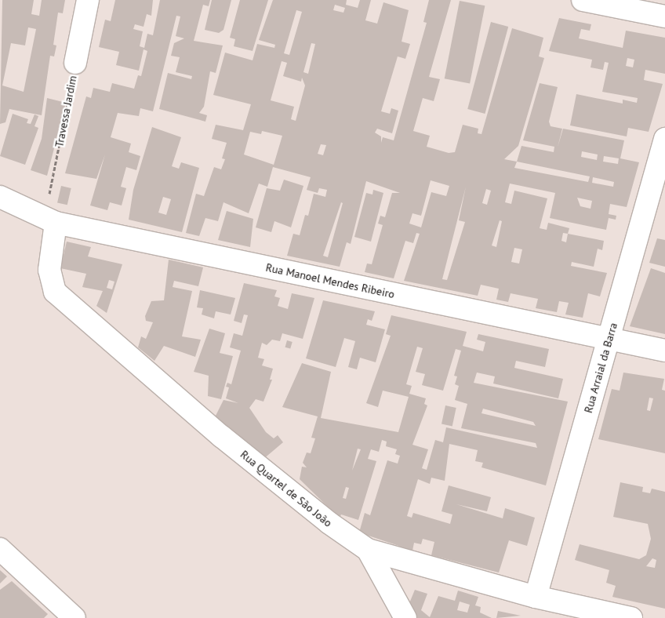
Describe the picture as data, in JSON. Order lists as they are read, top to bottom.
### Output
{
  "streets": {
    "street": [
      "Travessa Jardim",
      "Rua Manoel Mendes Ribeiro",
      "Rua Arraial da Barra",
      "Rua Quartel de São João"
    ]
  },
  "crossings": [
    ["Travessa Jardim", "Rua Manoel Mendes Ribeiro"],
    ["Travessa Jardim", "Rua Quartel de São João"],
    ["Rua Manoel Mendes Ribeiro", "Rua Arraial da Barra"],
    ["Rua Manoel Mendes Ribeiro", "Rua Quartel de São João"],
    ["Rua Arraial da Barra", "Rua Quartel de São João"]
  ]
}
